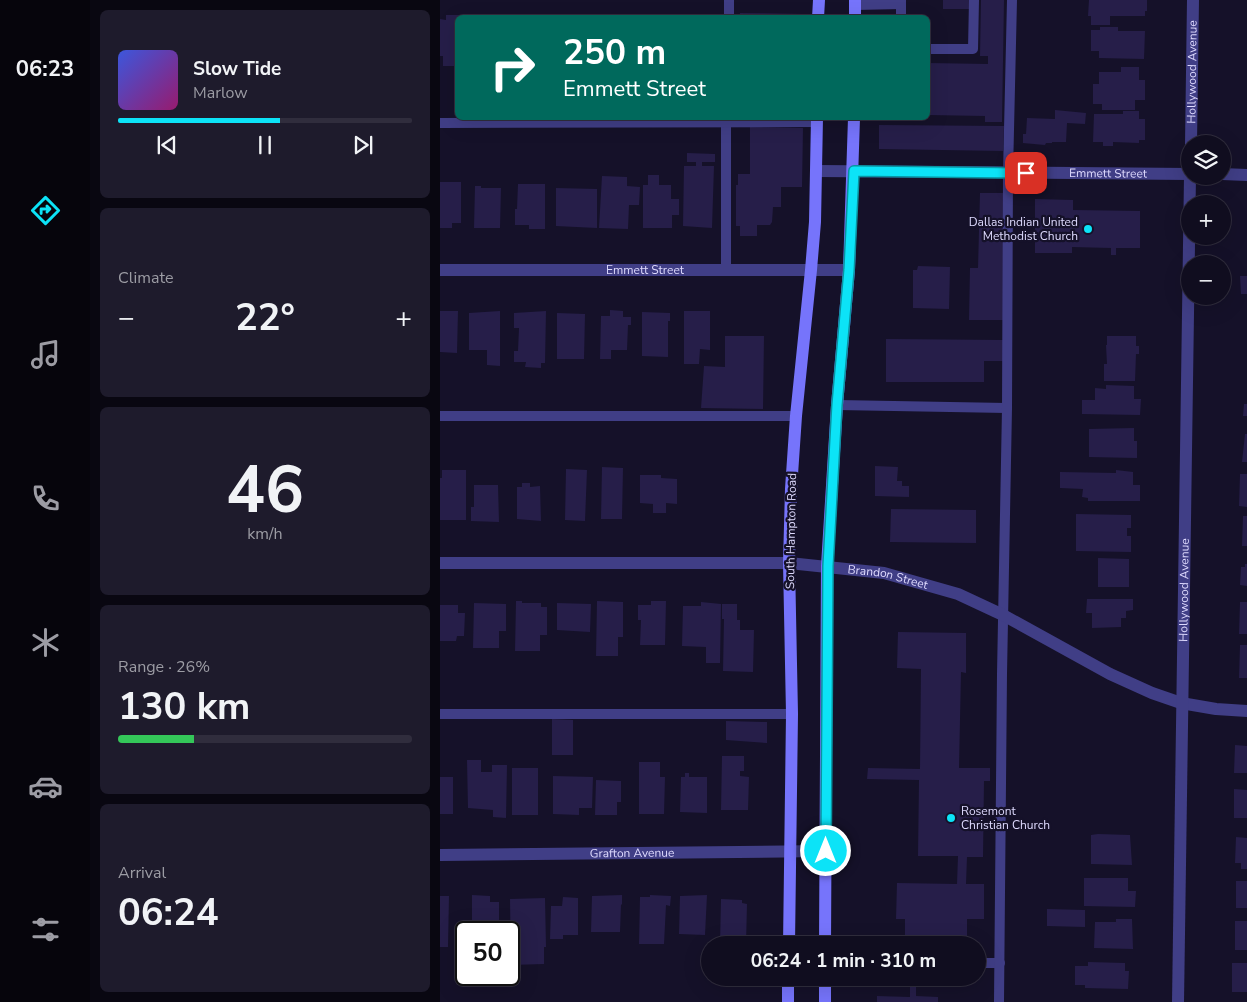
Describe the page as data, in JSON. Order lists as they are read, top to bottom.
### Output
{
  "streets": {
    "main road": ["South Hampton Road"],
    "street": [
      "Hollywood Avenue",
      "Emmett Street",
      "Brandon Street",
      "Grafton Avenue"
    ]
  },
  "crossings": [
    ["Hollywood Avenue", "Brandon Street"],
    ["Emmett Street", "South Hampton Road"],
    ["South Hampton Road", "Brandon Street"],
    ["South Hampton Road", "Grafton Avenue"]
  ],
  "places": ["Dallas Indian United Methodist Church", "Rosemont Christian Church"],
  "page": {
    "tabs": "06:23",
    "turn": ["250 m", "Emmett Street"],
    "song": ["Slow Tide", "Marlow"],
    "map_buttons": ["+", "−"],
    "tile": [
      "Climate",
      ["46", "km/h"],
      ["Range · 26%", "130 km"],
      ["Arrival", "06:24"]
    ],
    "heat": ["−", "22°", "+"],
    "limit": "50",
    "trip": "06:24 · 1 min · 310 m"
  }
}
